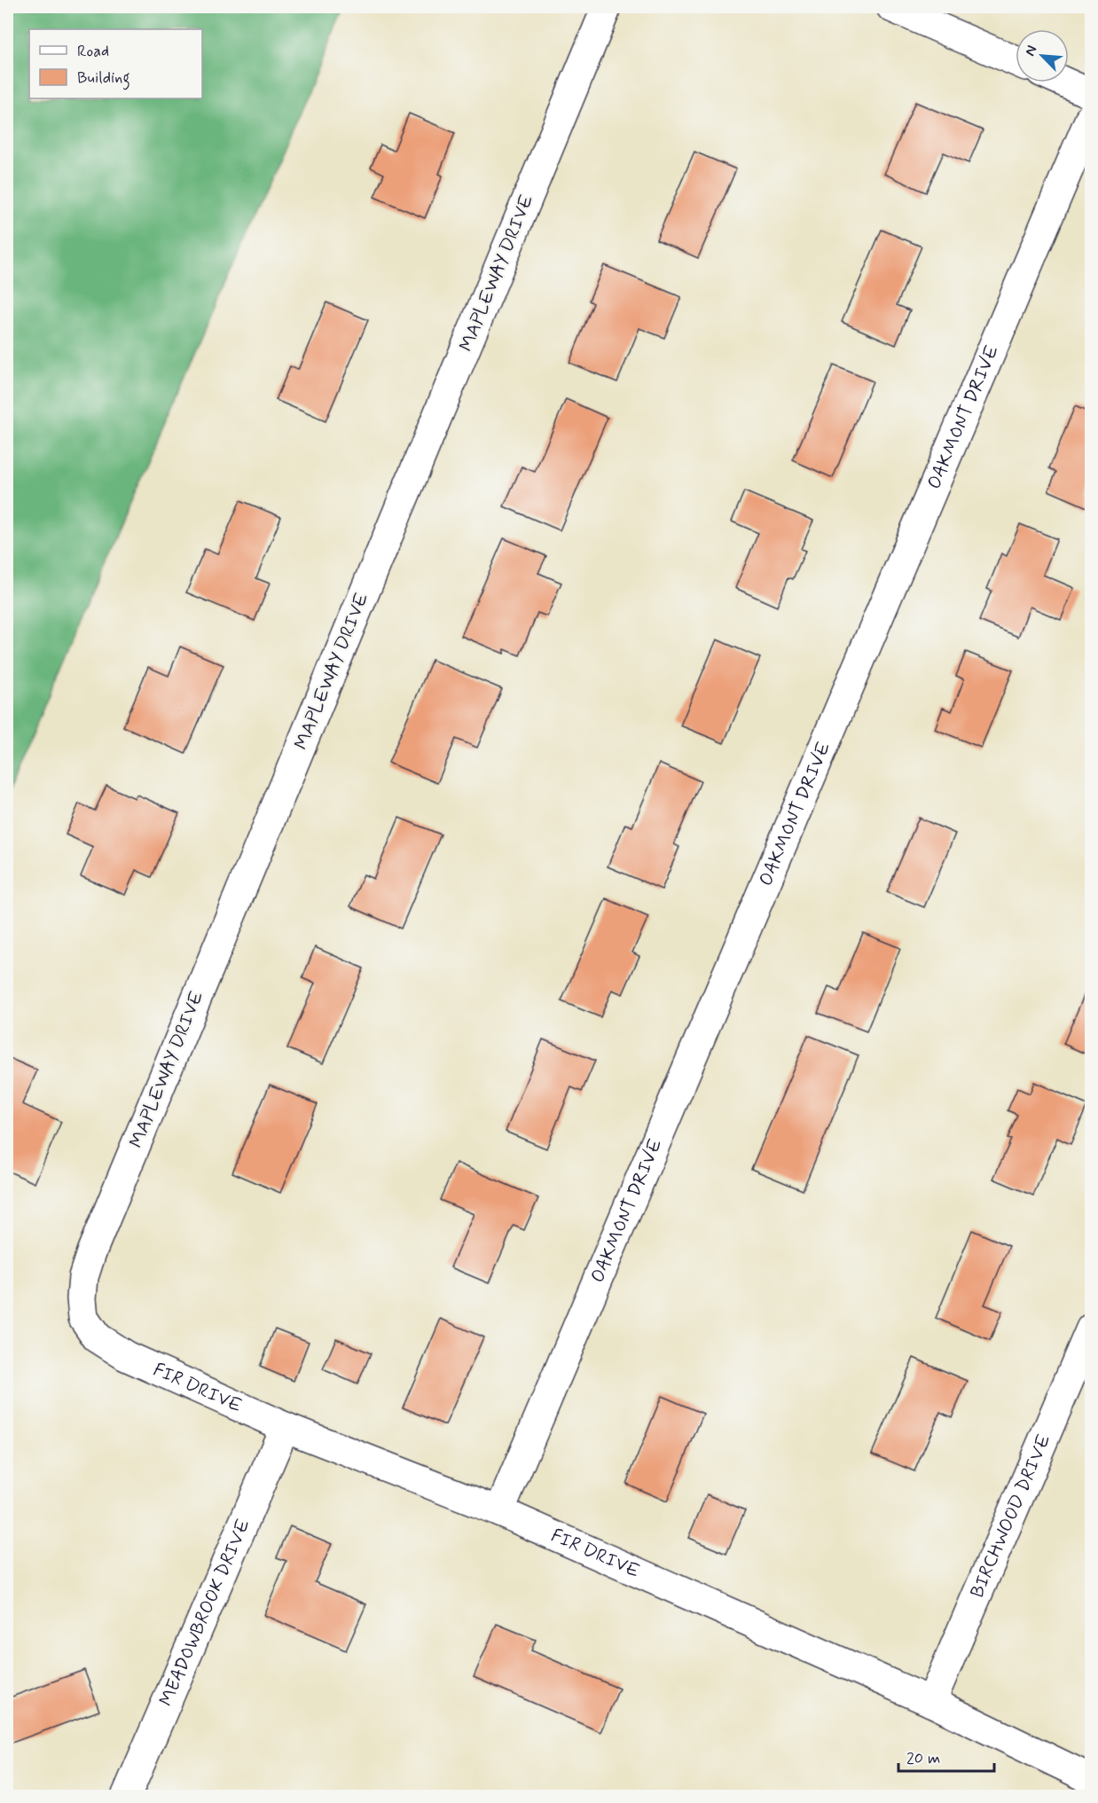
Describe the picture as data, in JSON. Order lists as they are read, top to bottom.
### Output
{
  "streets": {
    "street": [
      "MAPLEWAY DRIVE",
      "OAKMONT DRIVE",
      "FIR DRIVE",
      "BIRCHWOOD DRIVE",
      "MEADOWBROOK DRIVE"
    ]
  },
  "crossings": [
    ["MAPLEWAY DRIVE", "FIR DRIVE"],
    ["OAKMONT DRIVE", "FIR DRIVE"],
    ["FIR DRIVE", "BIRCHWOOD DRIVE"],
    ["FIR DRIVE", "MEADOWBROOK DRIVE"]
  ],
  "legend": ["Road", "Building"],
  "scale_bar": "20 m",
  "north": "top left"
}
